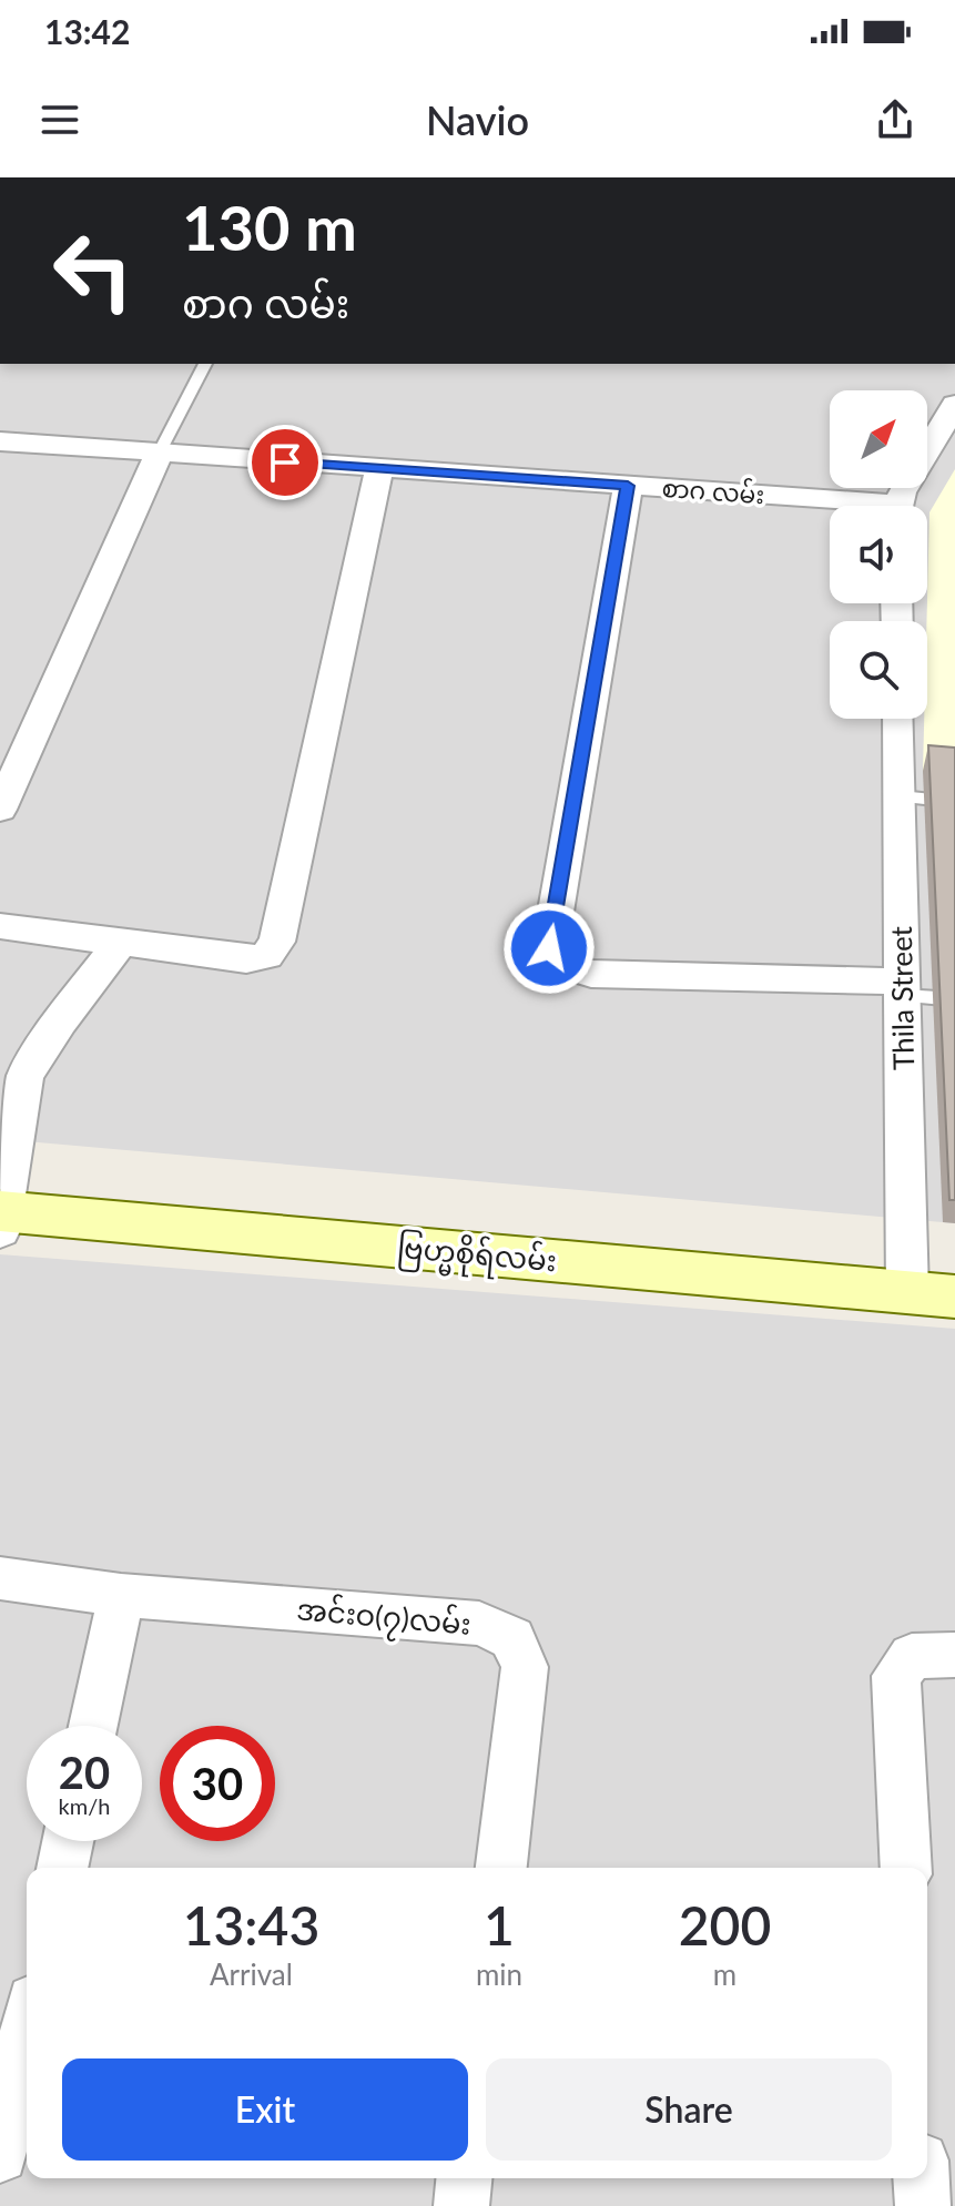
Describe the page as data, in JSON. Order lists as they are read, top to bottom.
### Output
{
  "streets": {
    "main road": ["ဗြဟ္မစိုရ်လမ်း"],
    "street": ["စာဂ လမ်း", "Thila Street", "အင်းဝ(၇)လမ်း"]
  },
  "crossings": [
    ["Thila Street", "ဗြဟ္မစိုရ်လမ်း"]
  ],
  "north": "top right",
  "page": {
    "status": "13:42",
    "header": "Navio",
    "turn": ["130 m", "စာဂ လမ်း"],
    "speed": "20 km/h",
    "limit": "30",
    "eta": [
      "13:43",
      "Arrival",
      "1",
      "min",
      "200",
      "m"
    ],
    "buttons": ["Exit", "Share"]
  }
}
